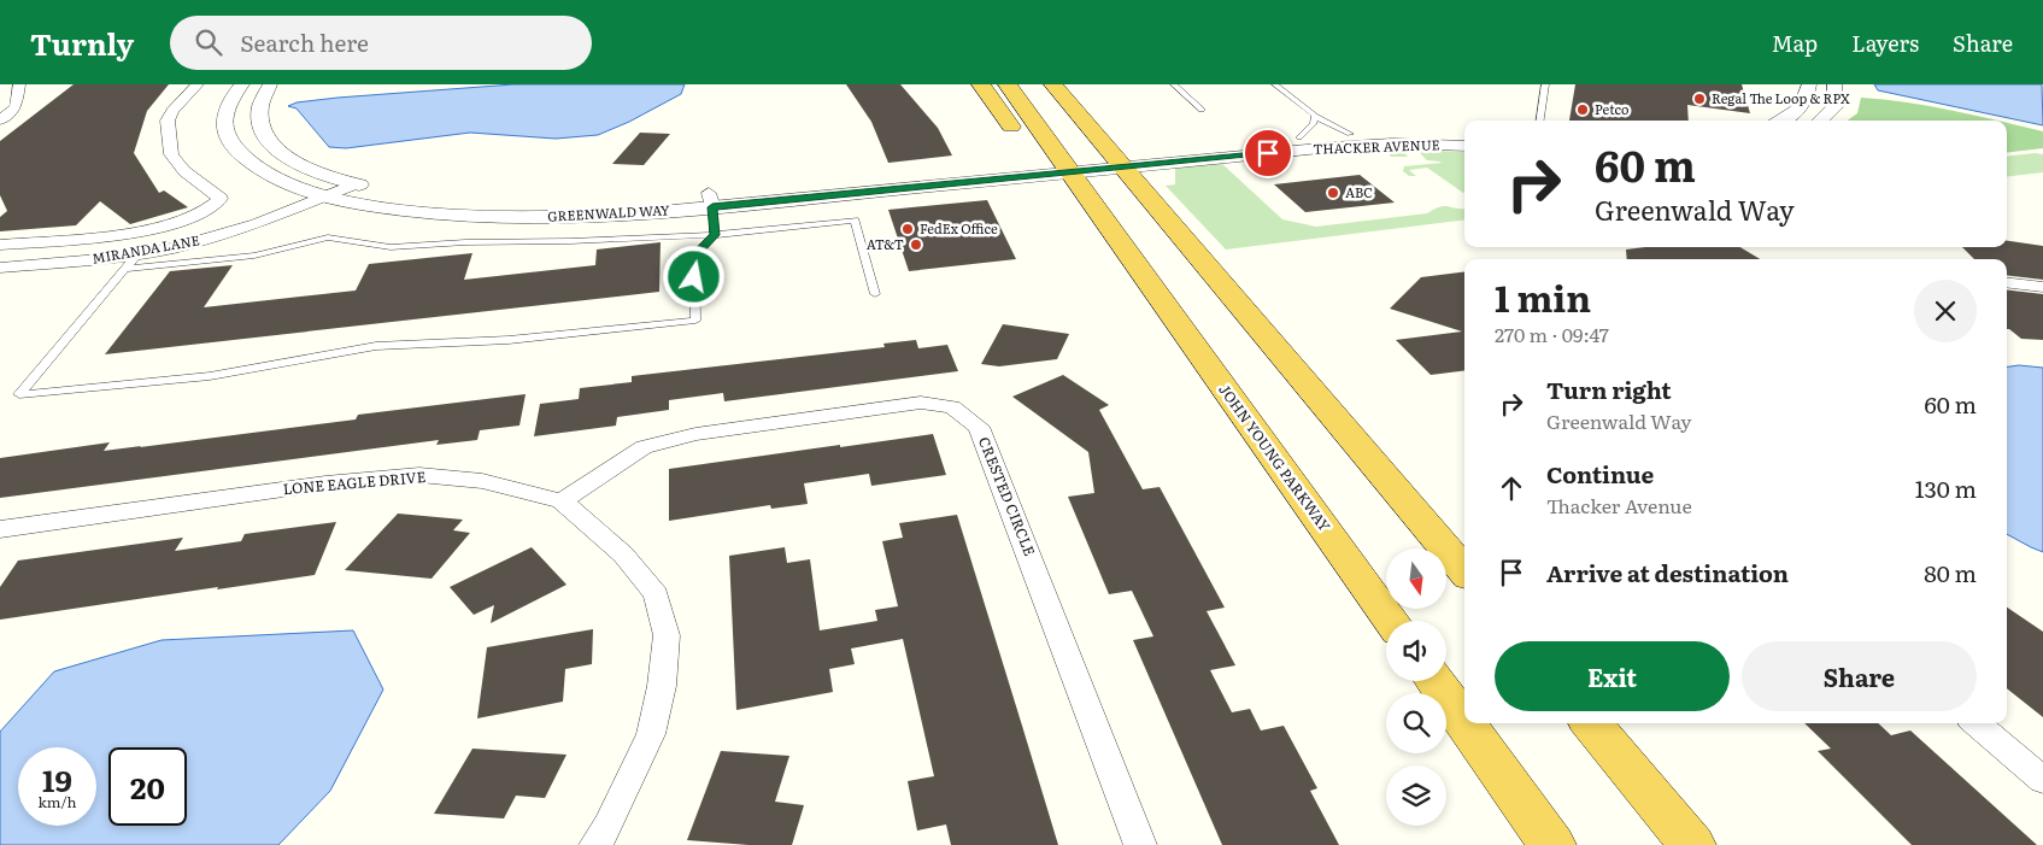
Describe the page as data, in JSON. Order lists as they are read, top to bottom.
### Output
{
  "streets": {
    "highway": ["JOHN YOUNG PARKWAY"],
    "street": [
      "THACKER AVENUE",
      "GREENWALD WAY",
      "MIRANDA LANE",
      "LONE EAGLE DRIVE",
      "CRESTED CIRCLE"
    ]
  },
  "crossings": [
    ["THACKER AVENUE", "GREENWALD WAY"],
    ["THACKER AVENUE", "JOHN YOUNG PARKWAY"],
    ["GREENWALD WAY", "MIRANDA LANE"],
    ["GREENWALD WAY", "JOHN YOUNG PARKWAY"],
    ["LONE EAGLE DRIVE", "CRESTED CIRCLE"]
  ],
  "places": [
    "Regal The Loop & RPX",
    "Petco",
    "ABC",
    "FedEx Office",
    "AT&T"
  ],
  "north": "bottom",
  "page": {
    "header": "Turnly",
    "search": "Search here",
    "nav": ["Map", "Layers", "Share"],
    "turn": ["60 m", "Greenwald Way"],
    "heading": ["1 min", "270 m · 09:47"],
    "list": [
      {
        "name": "Turn right",
        "note": "Greenwald Way",
        "value": "60 m"
      },
      {
        "name": "Continue",
        "note": "Thacker Avenue",
        "value": "130 m"
      },
      {
        "name": "Arrive at destination",
        "value": "80 m"
      }
    ],
    "buttons": ["Exit", "Share"],
    "speed": "19 km/h",
    "limit": "20"
  }
}
